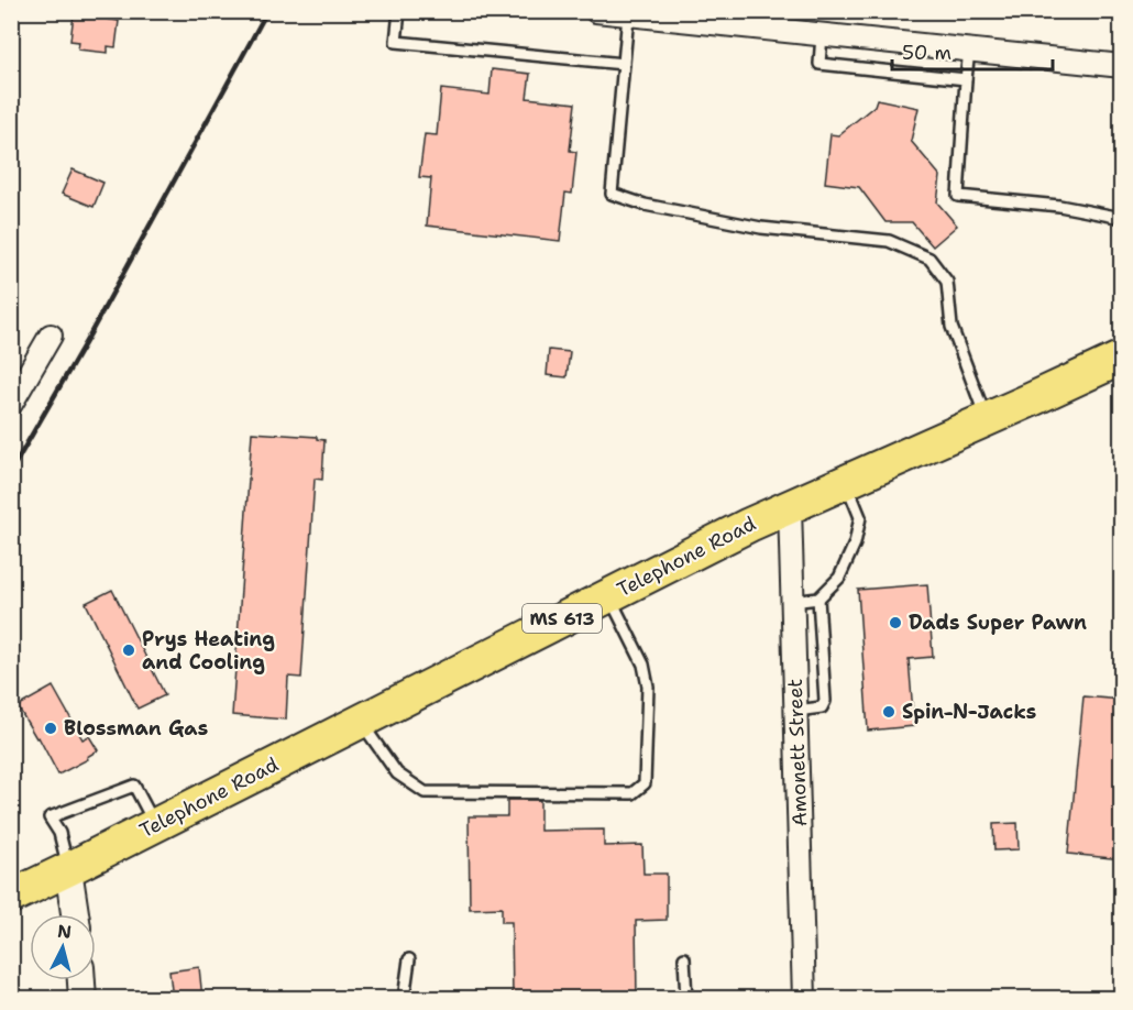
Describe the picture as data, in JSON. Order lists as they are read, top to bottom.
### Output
{
  "streets": {
    "main road": ["Telephone Road", "MS 613"],
    "street": ["Amonett Street"]
  },
  "crossings": [
    ["Telephone Road", "Amonett Street"]
  ],
  "places": [
    "Dads Super Pawn",
    "Prys Heating and Cooling",
    "Spin-N-Jacks",
    "Blossman Gas"
  ],
  "scale_bar": "50 m",
  "north": "top"
}
